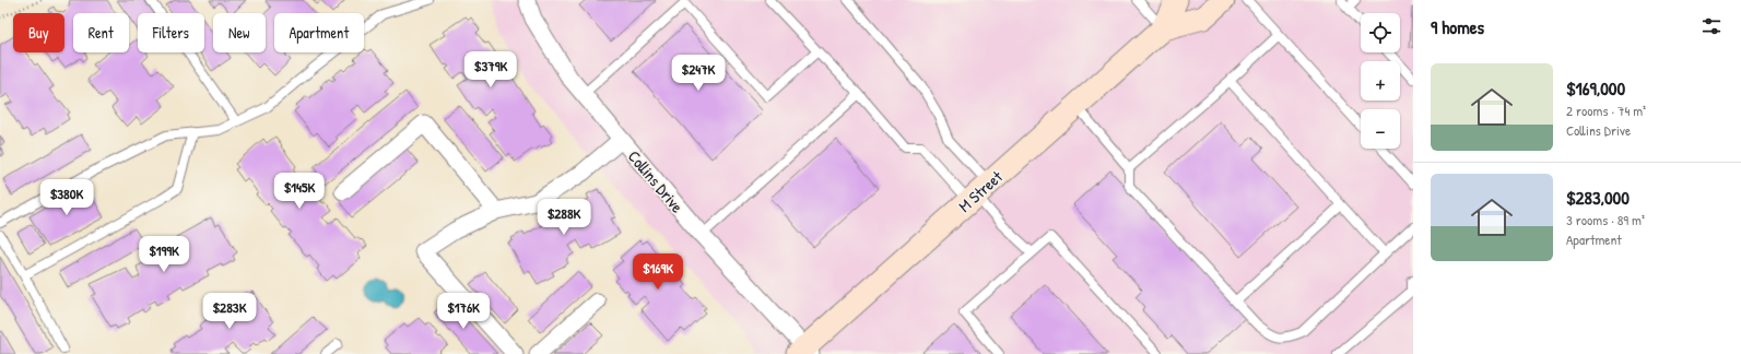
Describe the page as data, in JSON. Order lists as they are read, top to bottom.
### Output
{
  "streets": {
    "street": ["Collins Drive", "M Street"]
  },
  "crossings": [
    ["Collins Drive", "M Street"]
  ],
  "page": {
    "heading": "9 homes",
    "map_buttons": ["+", "−"],
    "chip": [
      "Buy",
      "Rent",
      "Filters",
      "New",
      "Apartment"
    ],
    "price": [
      "$379K",
      "$247K",
      "$145K",
      "$380K",
      "$288K",
      "$199K",
      "$169K",
      "$283K",
      "$176K"
    ],
    "list": [
      {
        "name": "$169,000",
        "note": "2 rooms · 74 m² · Collins Drive"
      },
      {
        "name": "$283,000",
        "note": "3 rooms · 89 m² · Apartment"
      }
    ]
  }
}
